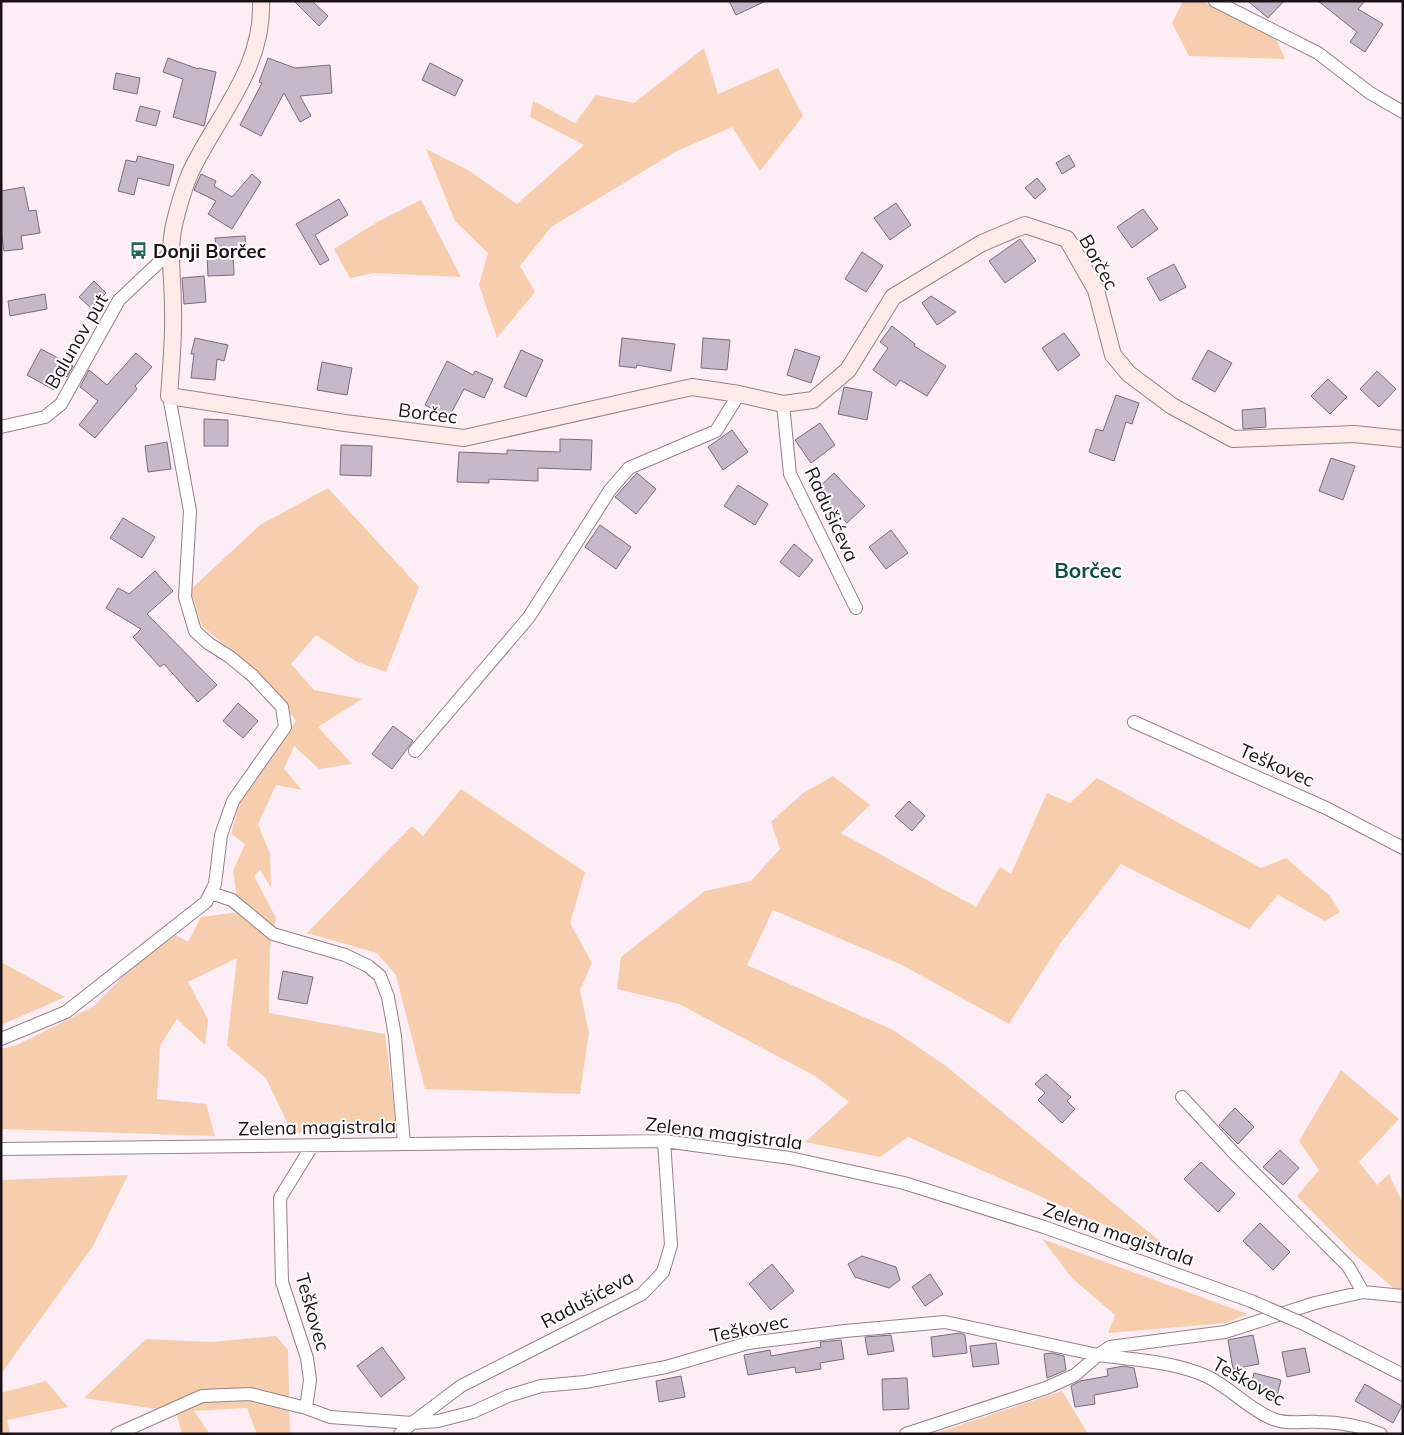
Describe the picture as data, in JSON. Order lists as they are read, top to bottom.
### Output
{
  "streets": {
    "street": [
      "Borčec",
      "Balunov put",
      "Radušićeva",
      "Teškovec",
      "Zelena magistrala"
    ]
  },
  "crossings": [
    ["Borčec", "Radušićeva"],
    ["Radušićeva", "Teškovec"],
    ["Radušićeva", "Zelena magistrala"],
    ["Teškovec", "Zelena magistrala"]
  ],
  "districts": ["Borčec"],
  "places": {
    "bus stop": ["Donji Borčec"]
  }
}
